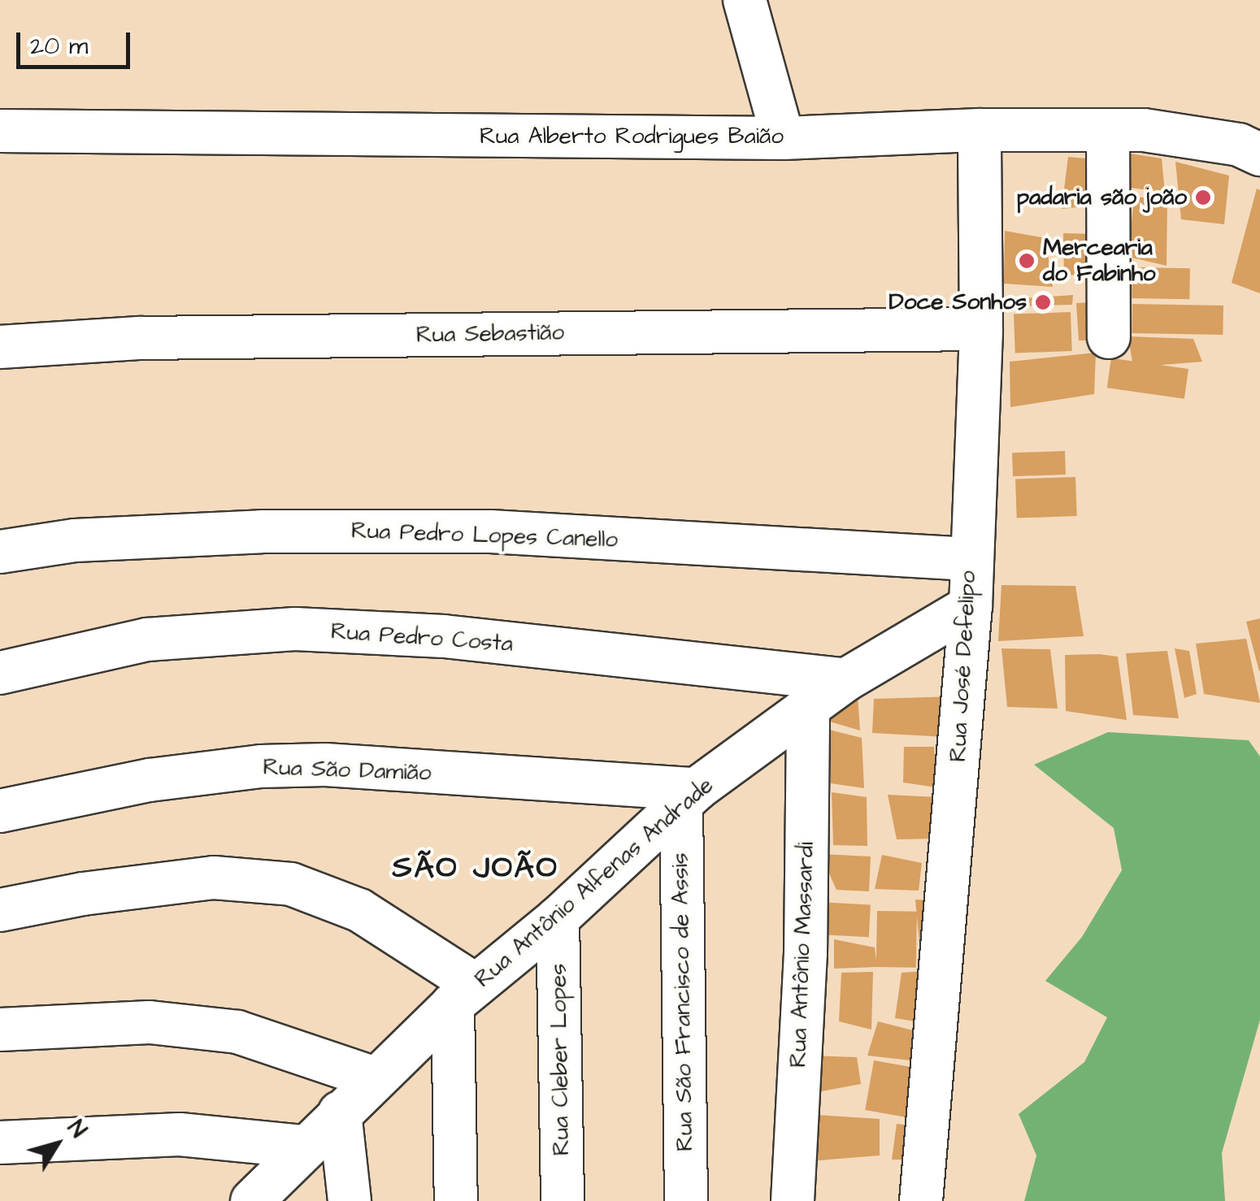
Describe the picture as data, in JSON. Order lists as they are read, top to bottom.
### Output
{
  "streets": {
    "street": [
      "Rua Alberto Rodrigues Baião",
      "Rua Sebastião",
      "Rua Pedro Lopes Canello",
      "Rua Pedro Costa",
      "Rua José Defelipo",
      "Rua São Damião",
      "Rua Antônio Alfenas Andrade",
      "Rua Antônio Massardi",
      "Rua São Francisco de Assis",
      "Rua Cleber Lopes"
    ]
  },
  "crossings": [
    ["Rua Alberto Rodrigues Baião", "Rua José Defelipo"],
    ["Rua Sebastião", "Rua José Defelipo"],
    ["Rua Pedro Lopes Canello", "Rua José Defelipo"],
    ["Rua Pedro Costa", "Rua Antônio Alfenas Andrade"],
    ["Rua José Defelipo", "Rua Antônio Alfenas Andrade"],
    ["Rua São Damião", "Rua Antônio Alfenas Andrade"],
    ["Rua São Damião", "Rua São Francisco de Assis"],
    ["Rua Antônio Alfenas Andrade", "Rua Antônio Massardi"],
    ["Rua Antônio Alfenas Andrade", "Rua São Francisco de Assis"],
    ["Rua Antônio Alfenas Andrade", "Rua Cleber Lopes"]
  ],
  "districts": ["SÃO JOÃO"],
  "places": ["padaria são joão", "Mercearia do Fabinho", "Doce Sonhos"],
  "scale_bar": "20 m",
  "north": "top right"
}
